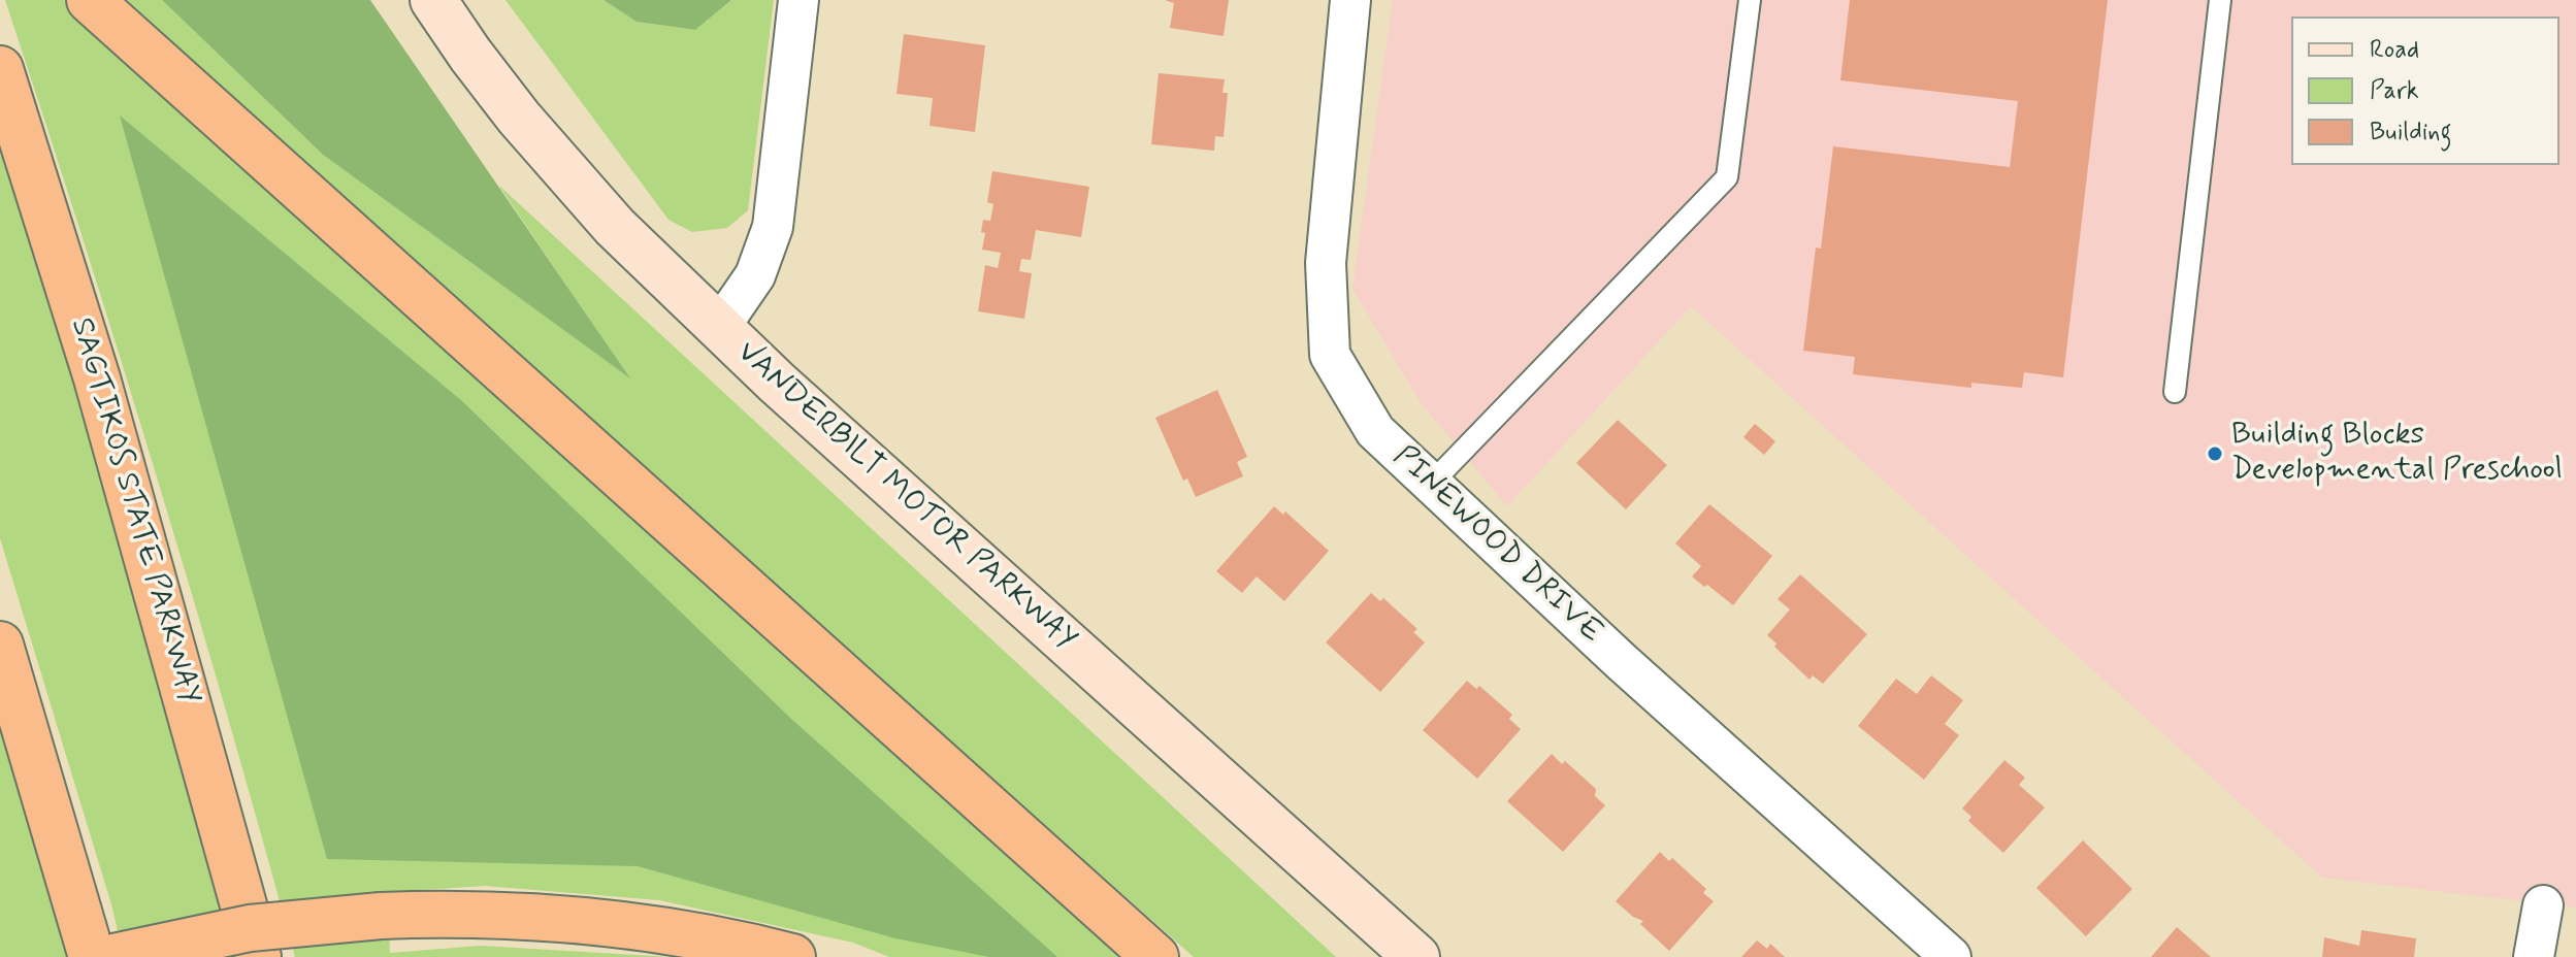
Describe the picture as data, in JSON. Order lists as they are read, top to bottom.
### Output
{
  "streets": {
    "highway": ["SAGTIKOS STATE PARKWAY"],
    "main road": ["VANDERBILT MOTOR PARKWAY"],
    "street": ["PINEWOOD DRIVE"]
  },
  "places": ["Building Blocks Developmental Preschool"],
  "legend": ["Road", "Park", "Building"]
}
